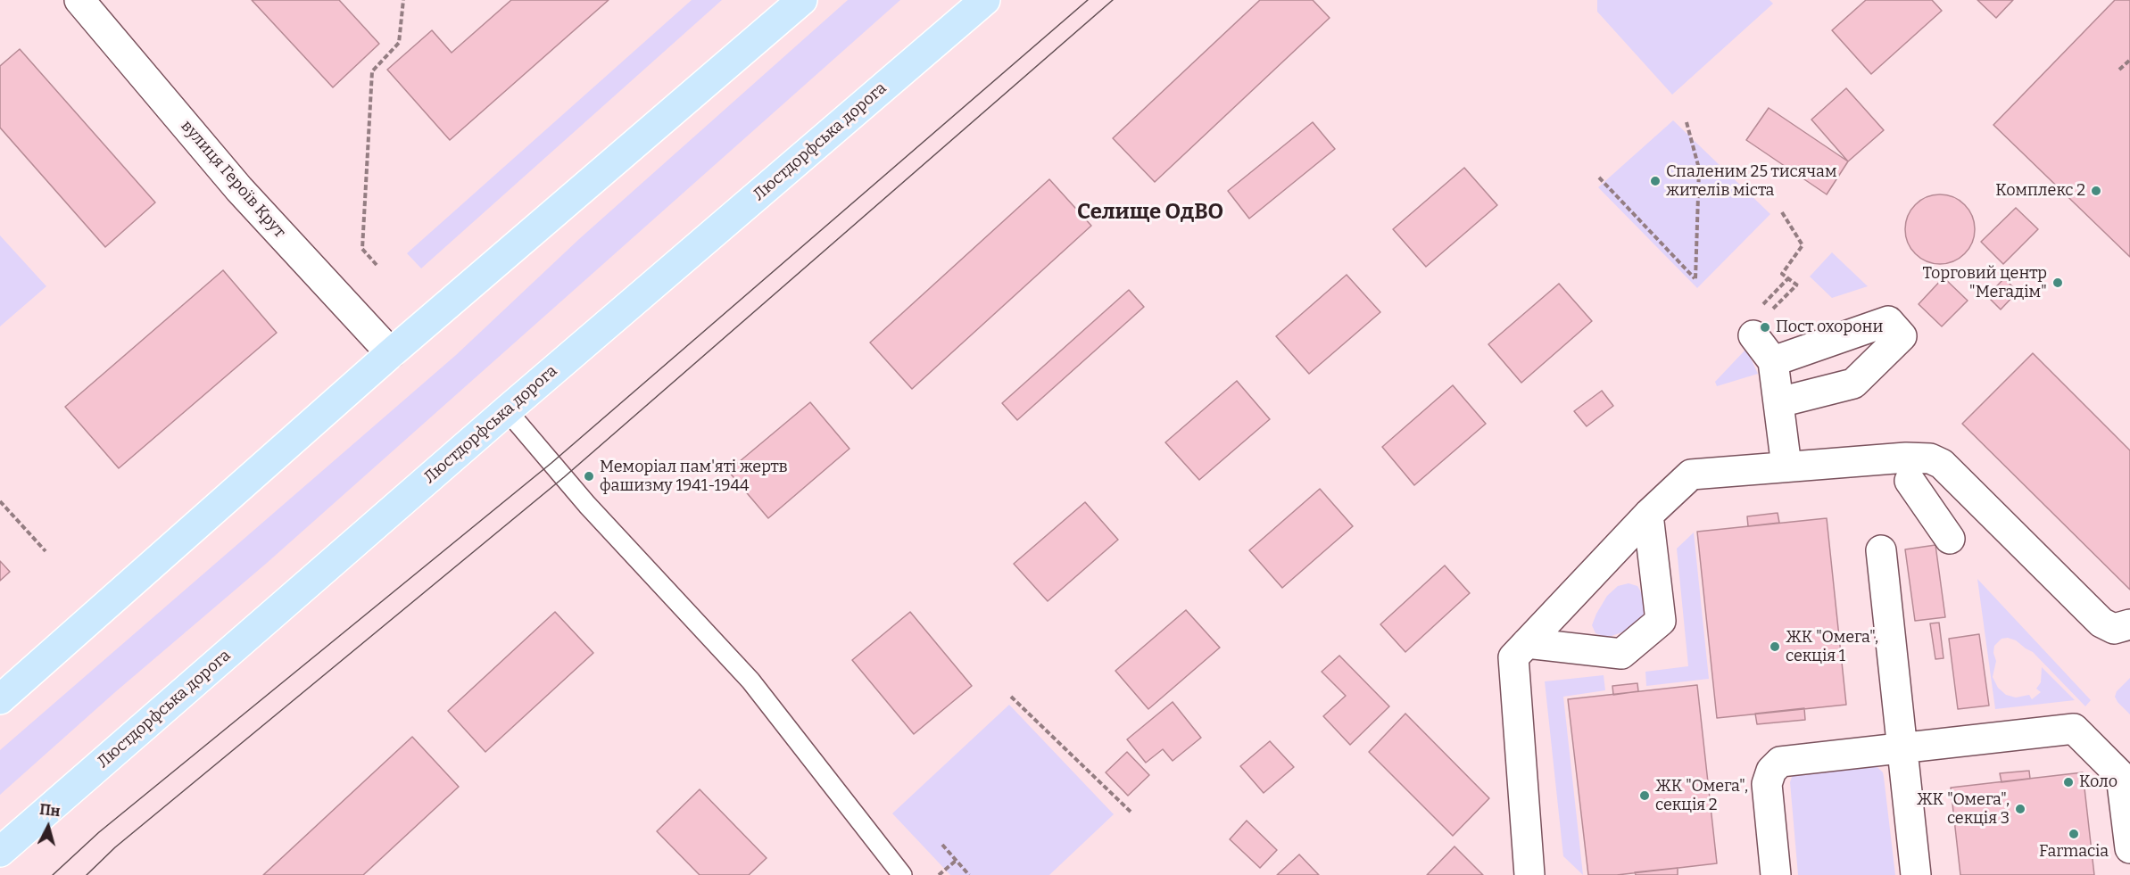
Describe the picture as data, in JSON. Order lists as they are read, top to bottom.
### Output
{
  "streets": {
    "main road": ["Люстдорфська дорога"],
    "street": ["вулиця Героїв Крут"]
  },
  "districts": ["Селище ОдВО"],
  "places": [
    "Спаленим 25 тисячам жителів міста",
    "Комплекс 2",
    "Торговий центр \"Мегадім\"",
    "Пост охорони",
    "Меморіал пам'яті жертв фашизму 1941-1944",
    "ЖК \"Омега\", секція 1",
    "Коло",
    "ЖК \"Омега\", секція 2",
    "ЖК \"Омега\", секція 3",
    "Farmacia"
  ],
  "north": "top"
}
